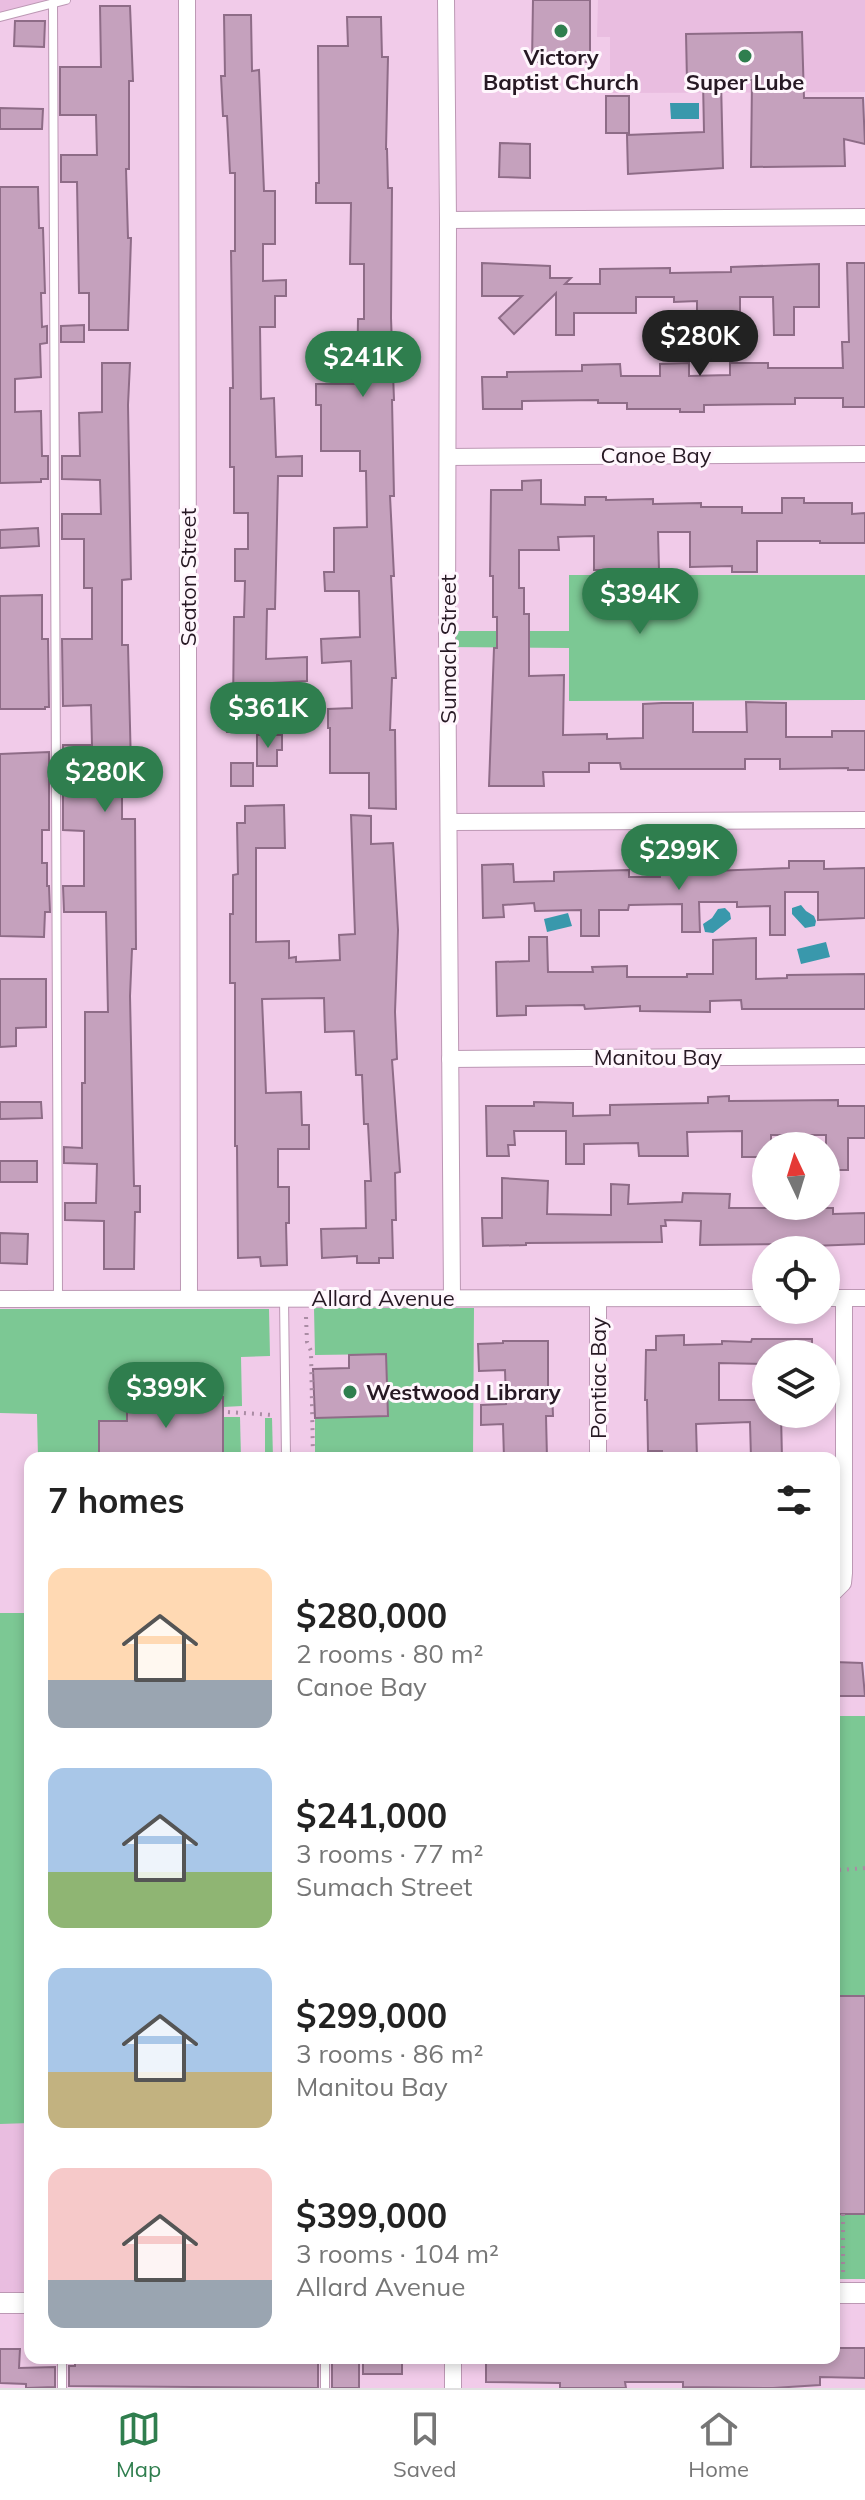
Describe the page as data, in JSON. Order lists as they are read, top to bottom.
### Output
{
  "streets": {
    "street": [
      "Canoe Bay",
      "Seaton Street",
      "Sumach Street",
      "Manitou Bay",
      "Allard Avenue",
      "Pontiac Bay"
    ]
  },
  "crossings": [
    ["Canoe Bay", "Sumach Street"],
    ["Seaton Street", "Allard Avenue"],
    ["Sumach Street", "Manitou Bay"],
    ["Sumach Street", "Allard Avenue"],
    ["Allard Avenue", "Pontiac Bay"]
  ],
  "places": ["Victory Baptist Church", "Super Lube", "Westwood Library"],
  "north": "top",
  "page": {
    "price": [
      "$280K",
      "$241K",
      "$394K",
      "$361K",
      "$280K",
      "$299K",
      "$399K"
    ],
    "heading": "7 homes",
    "list": [
      {
        "name": "$280,000",
        "note": "2 rooms · 80 m² · Canoe Bay"
      },
      {
        "name": "$241,000",
        "note": "3 rooms · 77 m² · Sumach Street"
      },
      {
        "name": "$299,000",
        "note": "3 rooms · 86 m² · Manitou Bay"
      },
      {
        "name": "$399,000",
        "note": "3 rooms · 104 m² · Allard Avenue"
      }
    ],
    "tabs": ["Map", "Saved", "Home"]
  }
}
